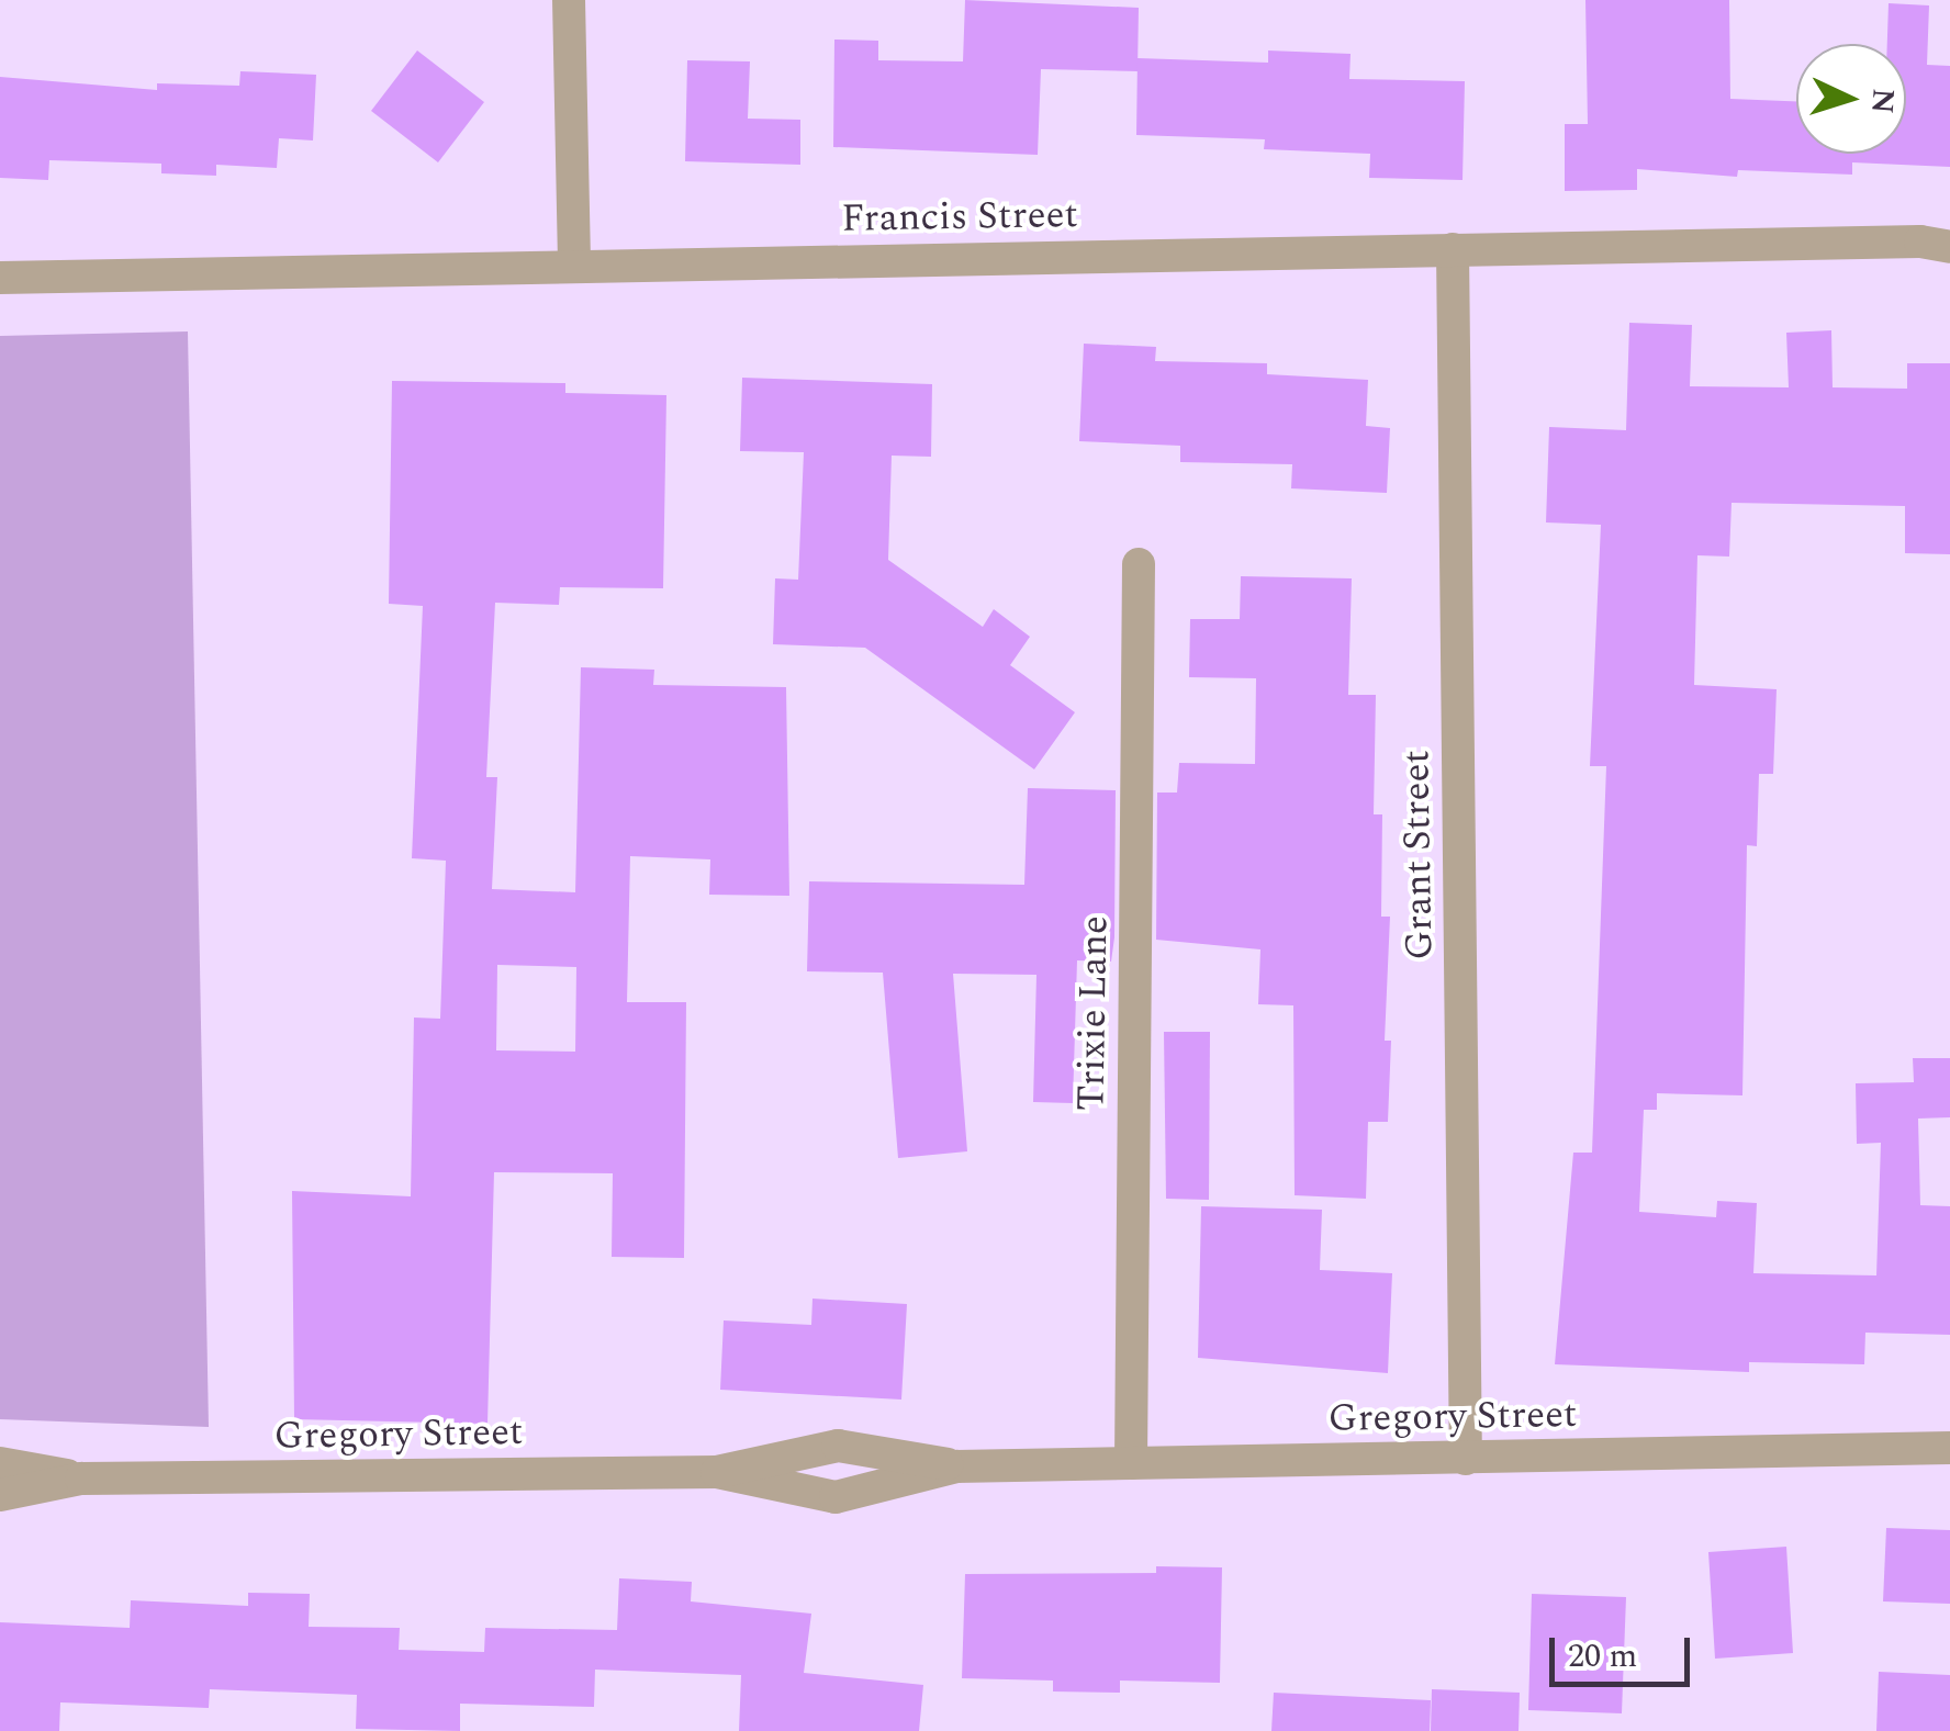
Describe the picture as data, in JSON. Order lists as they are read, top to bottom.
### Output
{
  "streets": {
    "street": [
      "Francis Street",
      "Grant Street",
      "Trixie Lane",
      "Gregory Street"
    ]
  },
  "crossings": [
    ["Francis Street", "Grant Street"],
    ["Grant Street", "Gregory Street"],
    ["Trixie Lane", "Gregory Street"]
  ],
  "scale_bar": "20 m",
  "north": "right"
}
